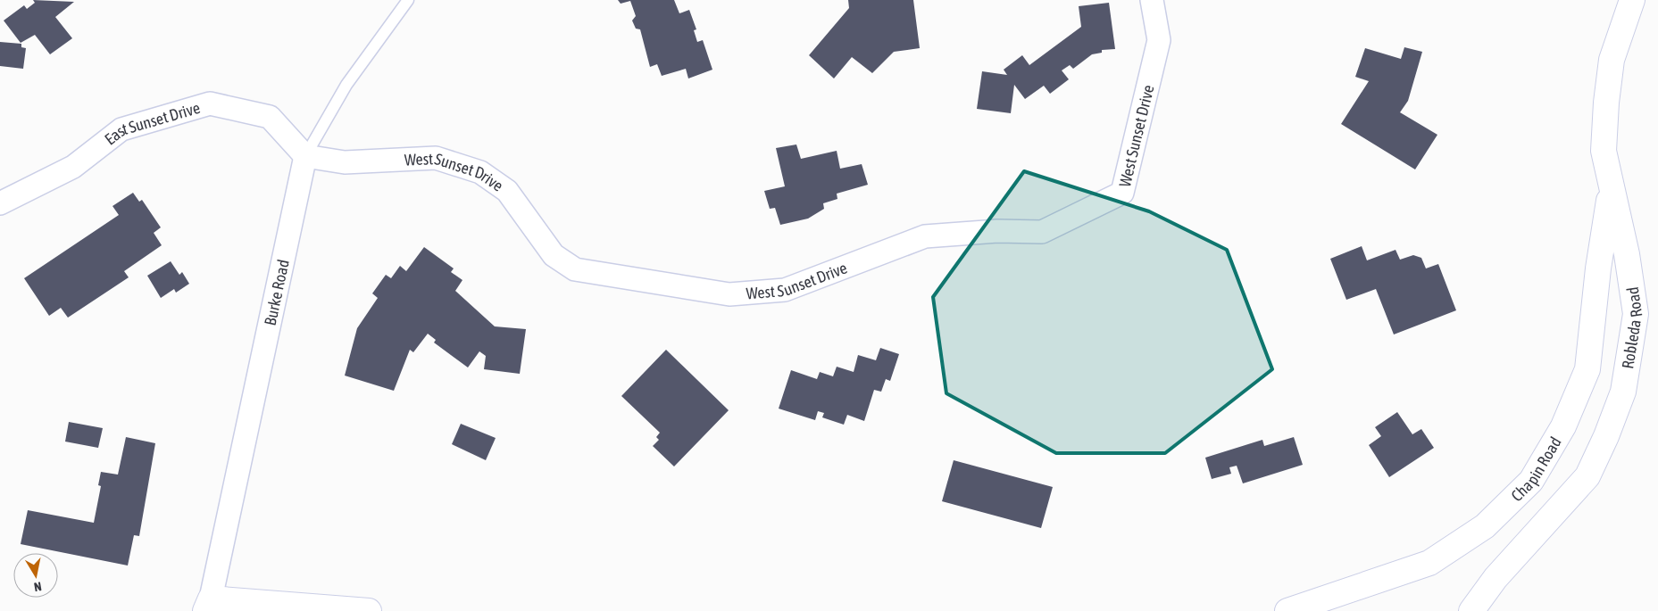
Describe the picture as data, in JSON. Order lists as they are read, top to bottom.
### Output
{
  "streets": {
    "street": [
      "East Sunset Drive",
      "West Sunset Drive",
      "Burke Road",
      "Robleda Road",
      "Chapin Road"
    ]
  },
  "crossings": [
    ["East Sunset Drive", "West Sunset Drive"],
    ["East Sunset Drive", "Burke Road"],
    ["West Sunset Drive", "Burke Road"],
    ["Robleda Road", "Chapin Road"]
  ],
  "north": "bottom"
}
